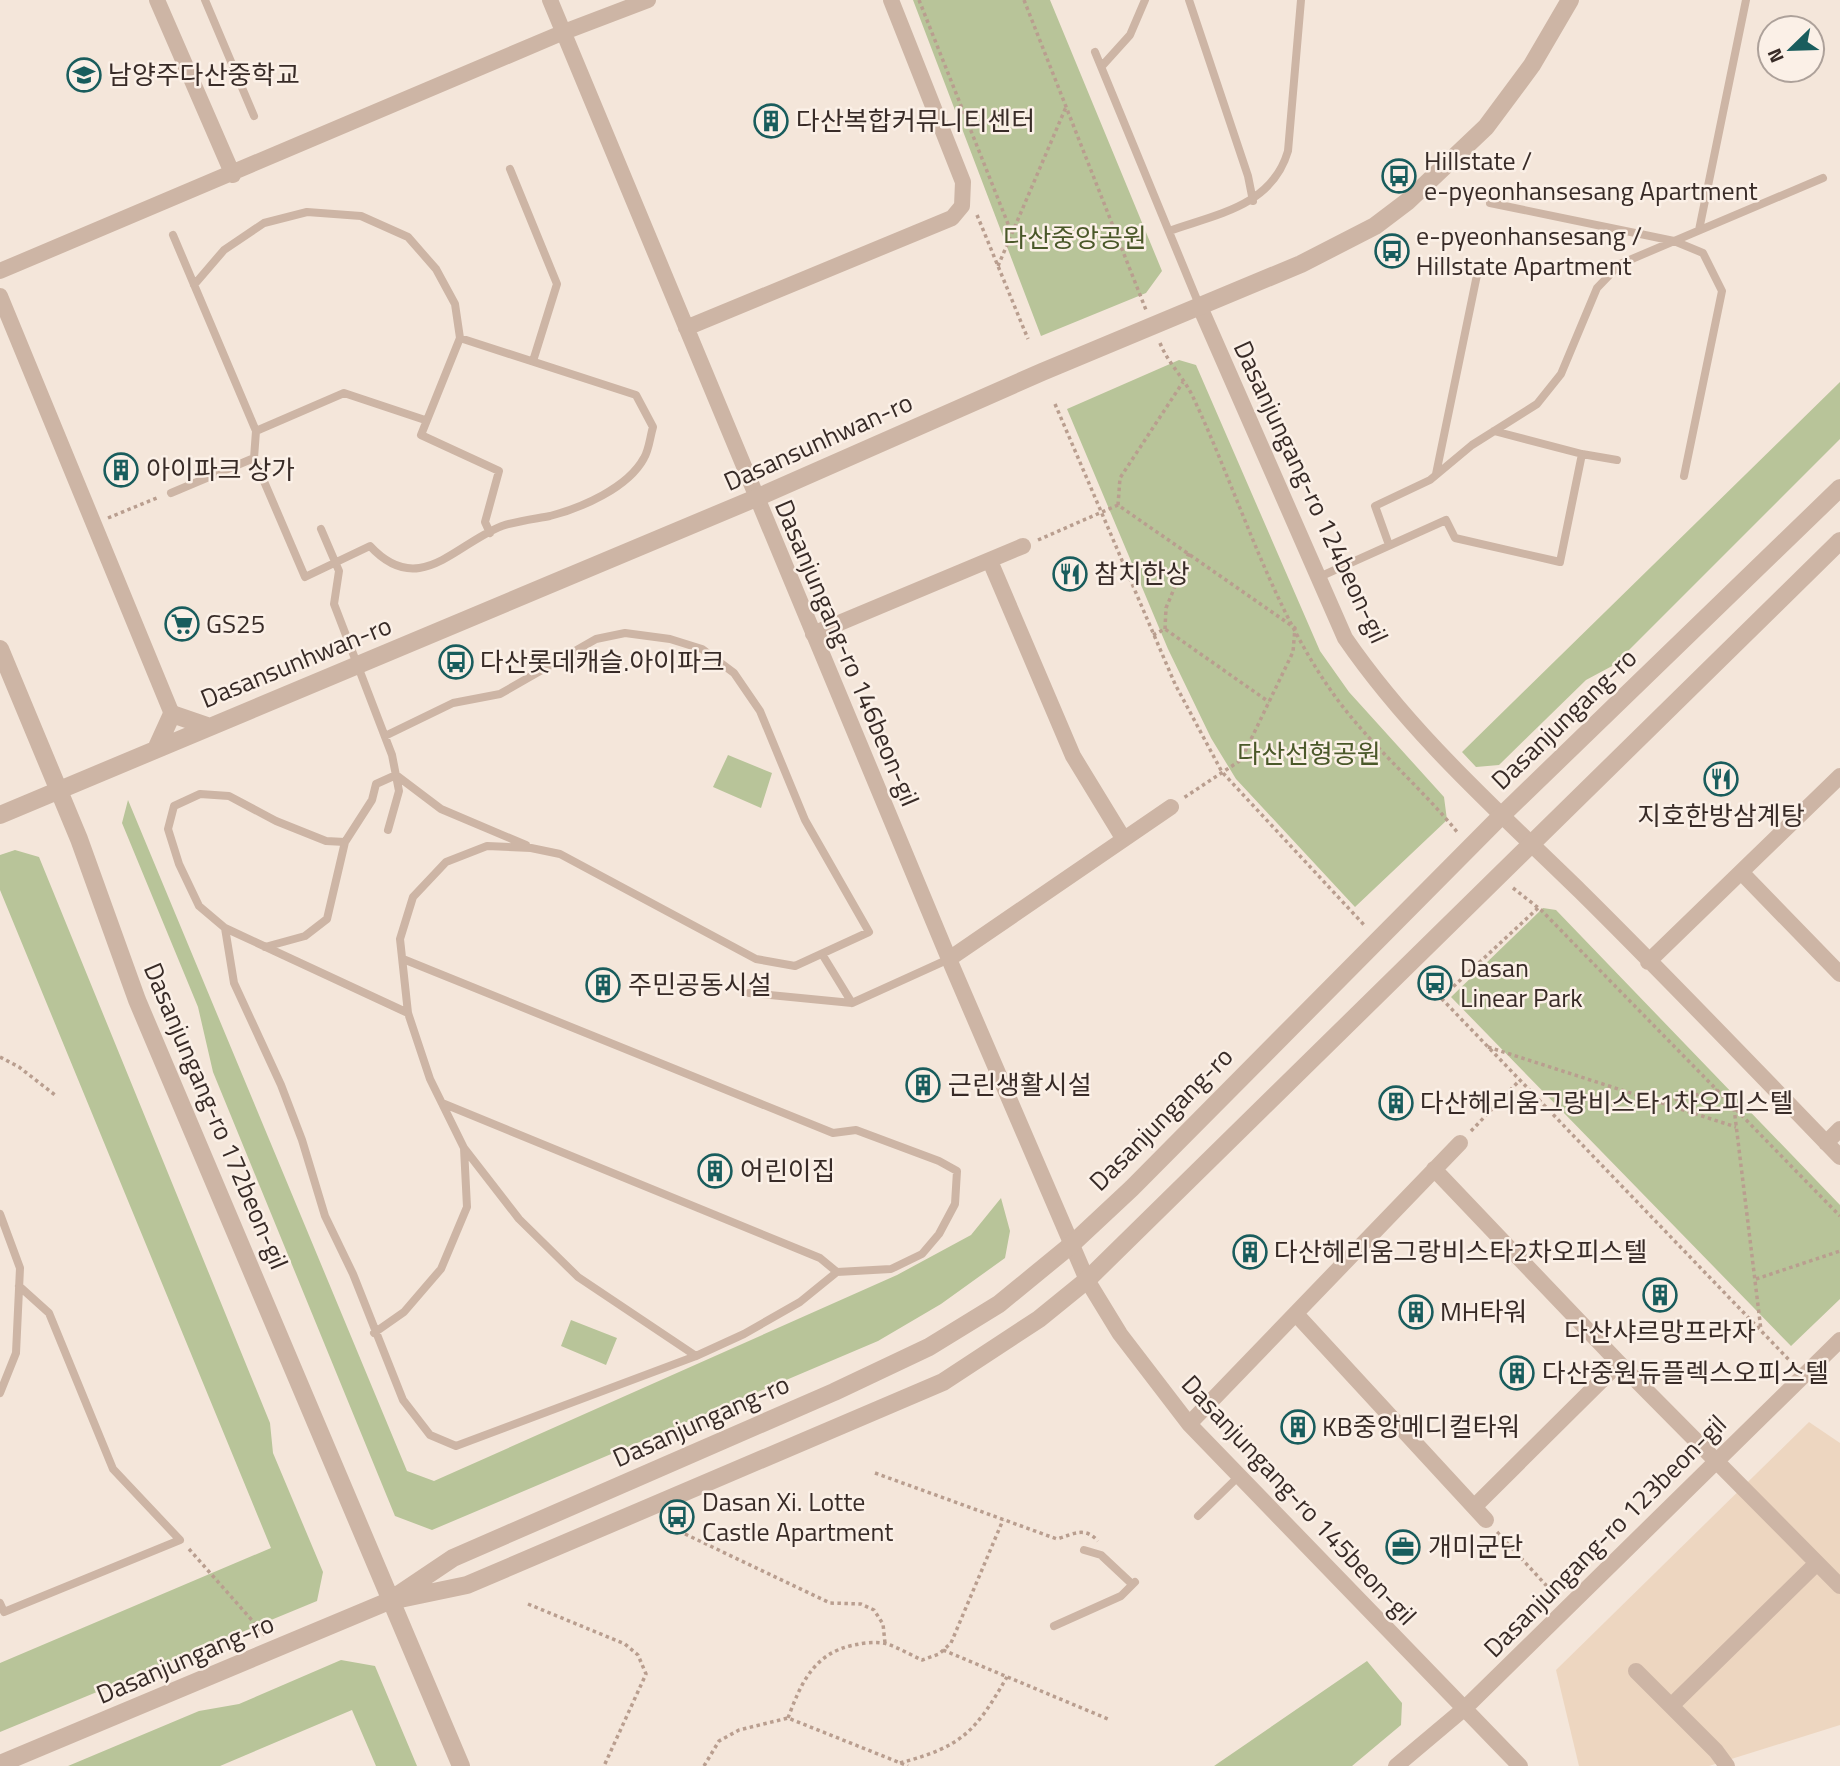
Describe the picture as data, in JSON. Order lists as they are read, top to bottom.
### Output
{
  "streets": {
    "street": [
      "Dasansunhwan-ro",
      "Dasanjungang-ro 124beon-gil",
      "Dasanjungang-ro 146beon-gil",
      "Dasanjungang-ro",
      "Dasanjungang-ro 172beon-gil",
      "Dasanjungang-ro 145beon-gil",
      "Dasanjungang-ro 123beon-gil"
    ]
  },
  "crossings": [
    ["Dasansunhwan-ro", "Dasanjungang-ro 124beon-gil"],
    ["Dasansunhwan-ro", "Dasanjungang-ro 146beon-gil"],
    ["Dasansunhwan-ro", "Dasanjungang-ro 172beon-gil"],
    ["Dasanjungang-ro 124beon-gil", "Dasanjungang-ro"],
    ["Dasanjungang-ro 146beon-gil", "Dasanjungang-ro"],
    ["Dasanjungang-ro 146beon-gil", "Dasanjungang-ro 145beon-gil"],
    ["Dasanjungang-ro", "Dasanjungang-ro 172beon-gil"],
    ["Dasanjungang-ro", "Dasanjungang-ro 145beon-gil"],
    ["Dasanjungang-ro 145beon-gil", "Dasanjungang-ro 123beon-gil"]
  ],
  "parks": ["다산중앙공원", "다산선형공원"],
  "places": {
    "school or university": ["남양주다산중학교"],
    "building": [
      "다산복합커뮤니티센터",
      "아이파크 상가",
      "주민공동시설",
      "근린생활시설",
      "다산헤리움그랑비스타1차오피스텔",
      "어린이집",
      "다산헤리움그랑비스타2차오피스텔",
      "다산샤르망프라자",
      "MH타워",
      "다산중원듀플렉스오피스텔",
      "KB중앙메디컬타워"
    ],
    "bus stop": [
      "Hillstate / e-pyeonhansesang Apartment",
      "e-pyeonhansesang / Hillstate Apartment",
      "다산롯데캐슬.아이파크",
      "Dasan Linear Park",
      "Dasan Xi. Lotte Castle Apartment"
    ],
    "restaurant": ["참치한상", "지호한방삼계탕"],
    "supermarket": ["GS25"],
    "office": ["개미군단"]
  },
  "north": "bottom left"
}
